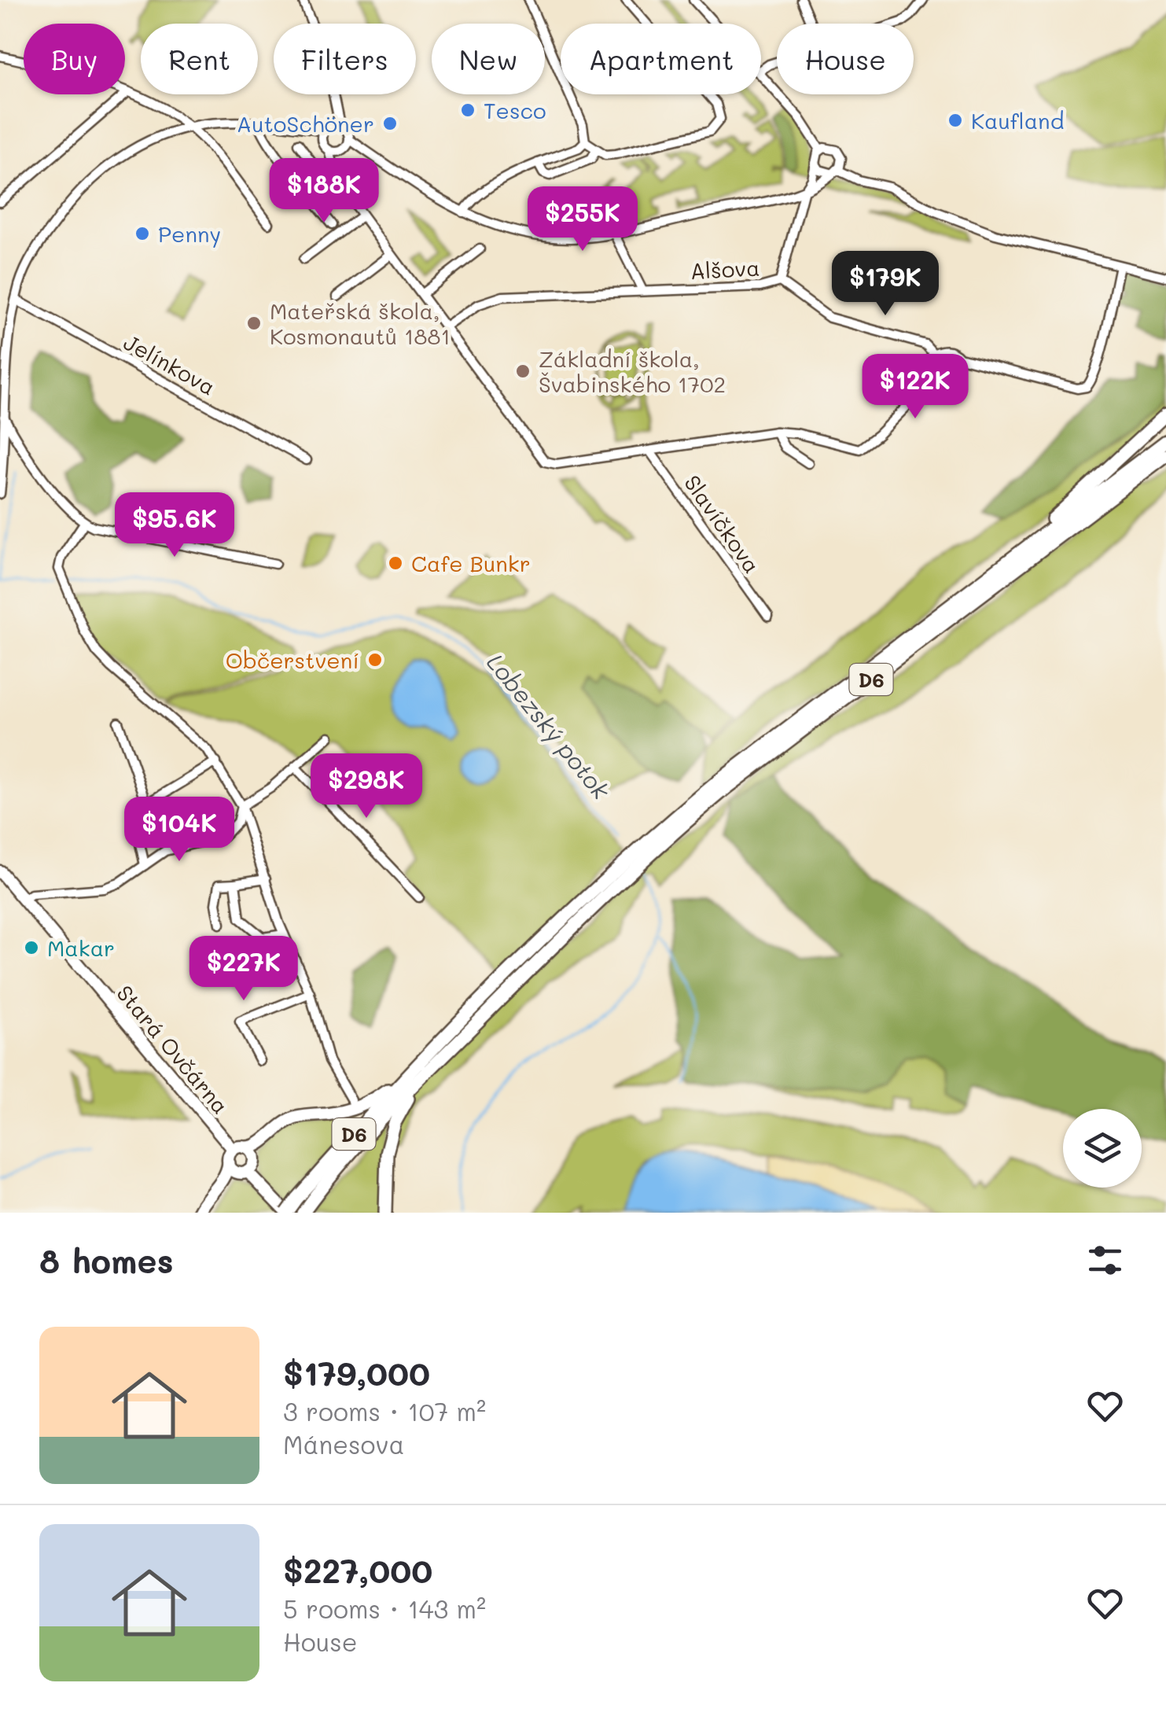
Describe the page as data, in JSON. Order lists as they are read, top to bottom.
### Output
{
  "streets": {
    "highway": ["D6"],
    "main road": ["Stará Ovčárna"],
    "street": ["Alšova", "Jelínkova", "Slavíčkova"]
  },
  "crossings": [
    ["Alšova", "Slavíčkova"]
  ],
  "water": ["Lobezský potok"],
  "places": [
    "Tesco",
    "Kaufland",
    "AutoSchöner",
    "Penny",
    "Mateřská škola, Kosmonautů 1881",
    "Základní škola, Švabinského 1702",
    "Cafe Bunkr",
    "Občerstvení",
    "Makar"
  ],
  "page": {
    "chip": [
      "Buy",
      "Rent",
      "Filters",
      "New",
      "Apartment",
      "House"
    ],
    "price": [
      "$188K",
      "$255K",
      "$179K",
      "$122K",
      "$95.6K",
      "$298K",
      "$104K",
      "$227K"
    ],
    "heading": "8 homes",
    "list": [
      {
        "name": "$179,000",
        "note": "3 rooms · 107 m² · Mánesova"
      },
      {
        "name": "$227,000",
        "note": "5 rooms · 143 m² · House"
      }
    ]
  }
}
